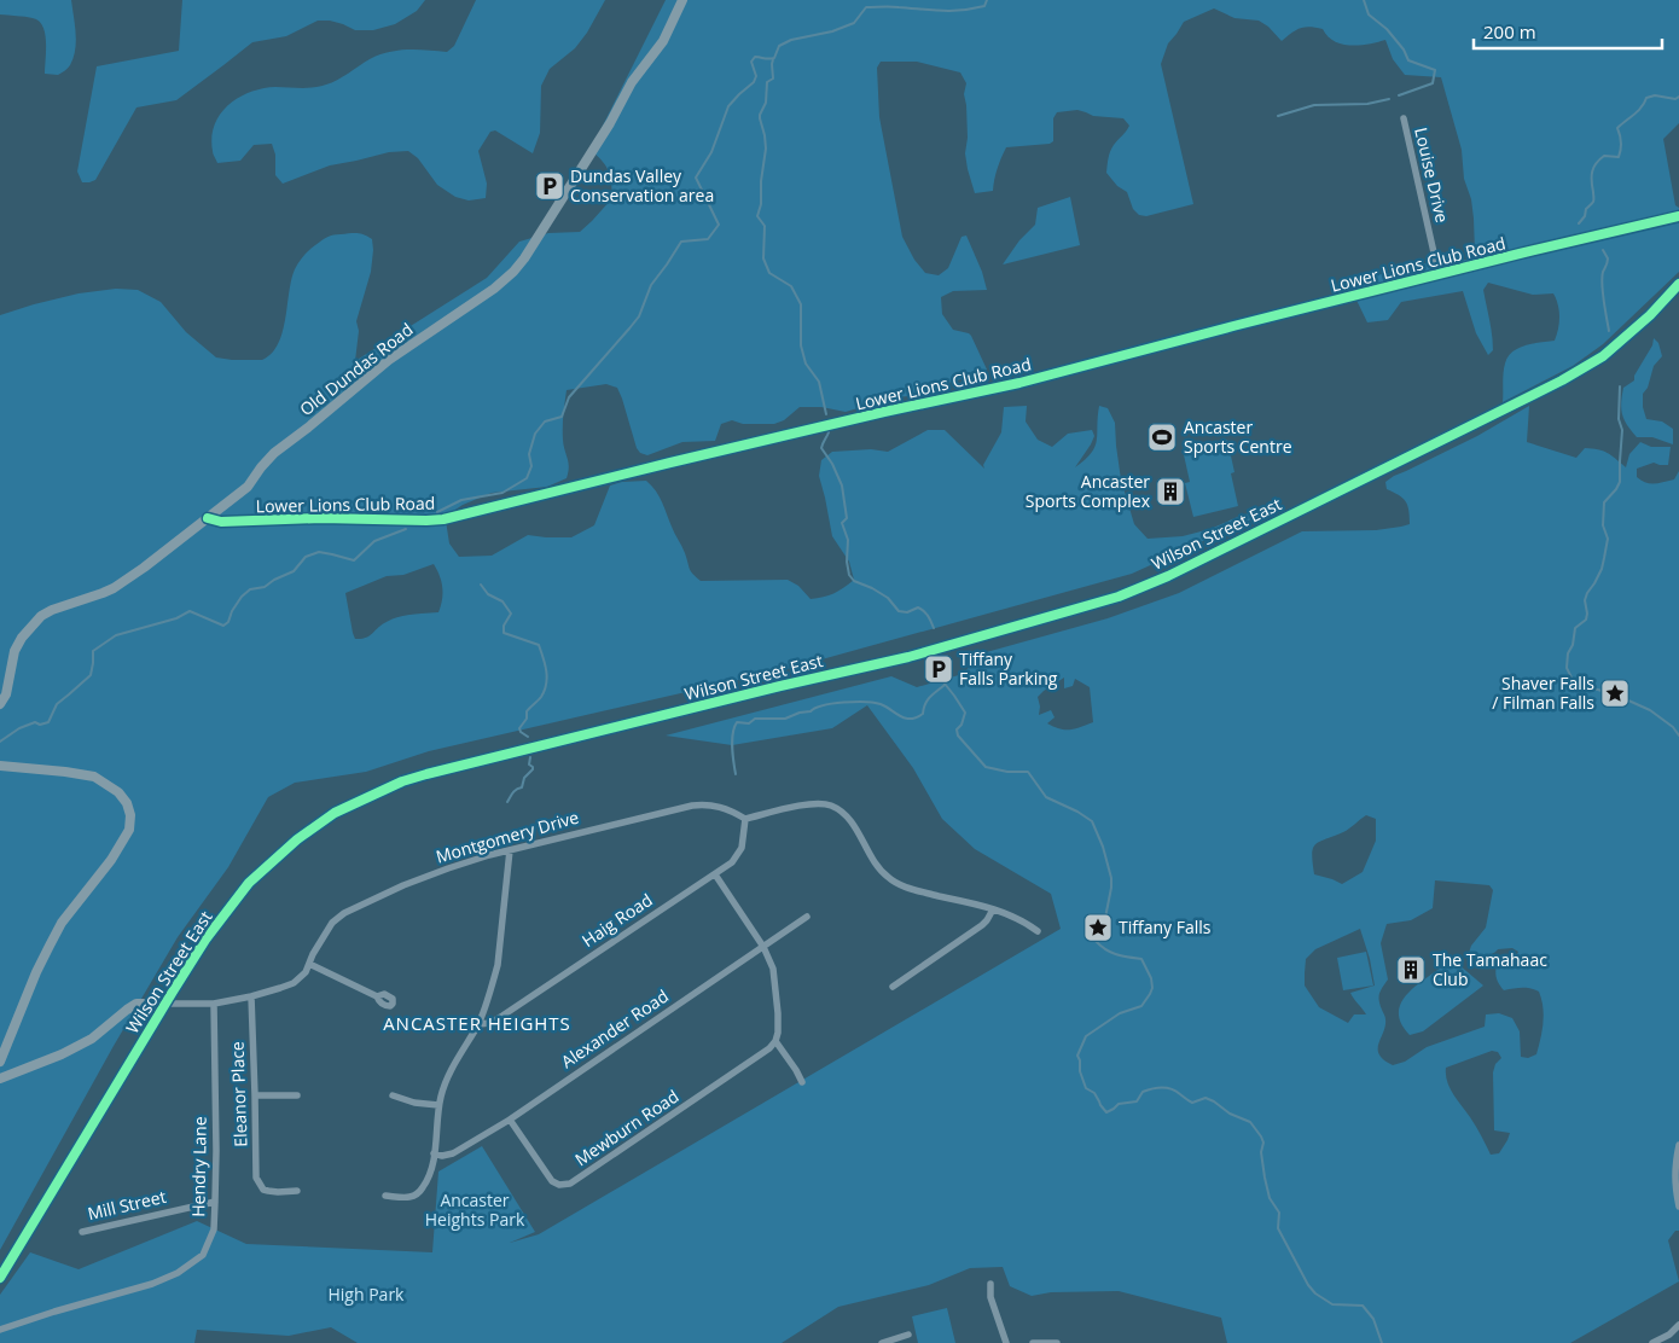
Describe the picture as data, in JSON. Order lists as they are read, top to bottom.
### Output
{
  "streets": {
    "street": [
      "Louise Drive",
      "Lower Lions Club Road",
      "Old Dundas Road",
      "Wilson Street East",
      "Montgomery Drive",
      "Haig Road",
      "Alexander Road",
      "Eleanor Place",
      "Mewburn Road",
      "Hendry Lane",
      "Mill Street"
    ]
  },
  "crossings": [
    ["Louise Drive", "Lower Lions Club Road"],
    ["Lower Lions Club Road", "Old Dundas Road"],
    ["Wilson Street East", "Montgomery Drive"],
    ["Montgomery Drive", "Haig Road"],
    ["Montgomery Drive", "Eleanor Place"],
    ["Montgomery Drive", "Hendry Lane"],
    ["Alexander Road", "Mewburn Road"],
    ["Hendry Lane", "Mill Street"]
  ],
  "districts": ["ANCASTER HEIGHTS"],
  "parks": ["Ancaster Heights Park", "High Park"],
  "places": {
    "parking": ["Dundas Valley Conservation area", "Tiffany Falls Parking"],
    "sports": ["Ancaster Sports Centre"],
    "building": ["Ancaster Sports Complex", "The Tamahaac Club"],
    "place": ["Shaver Falls / Filman Falls", "Tiffany Falls"]
  },
  "scale_bar": "200 m"
}
